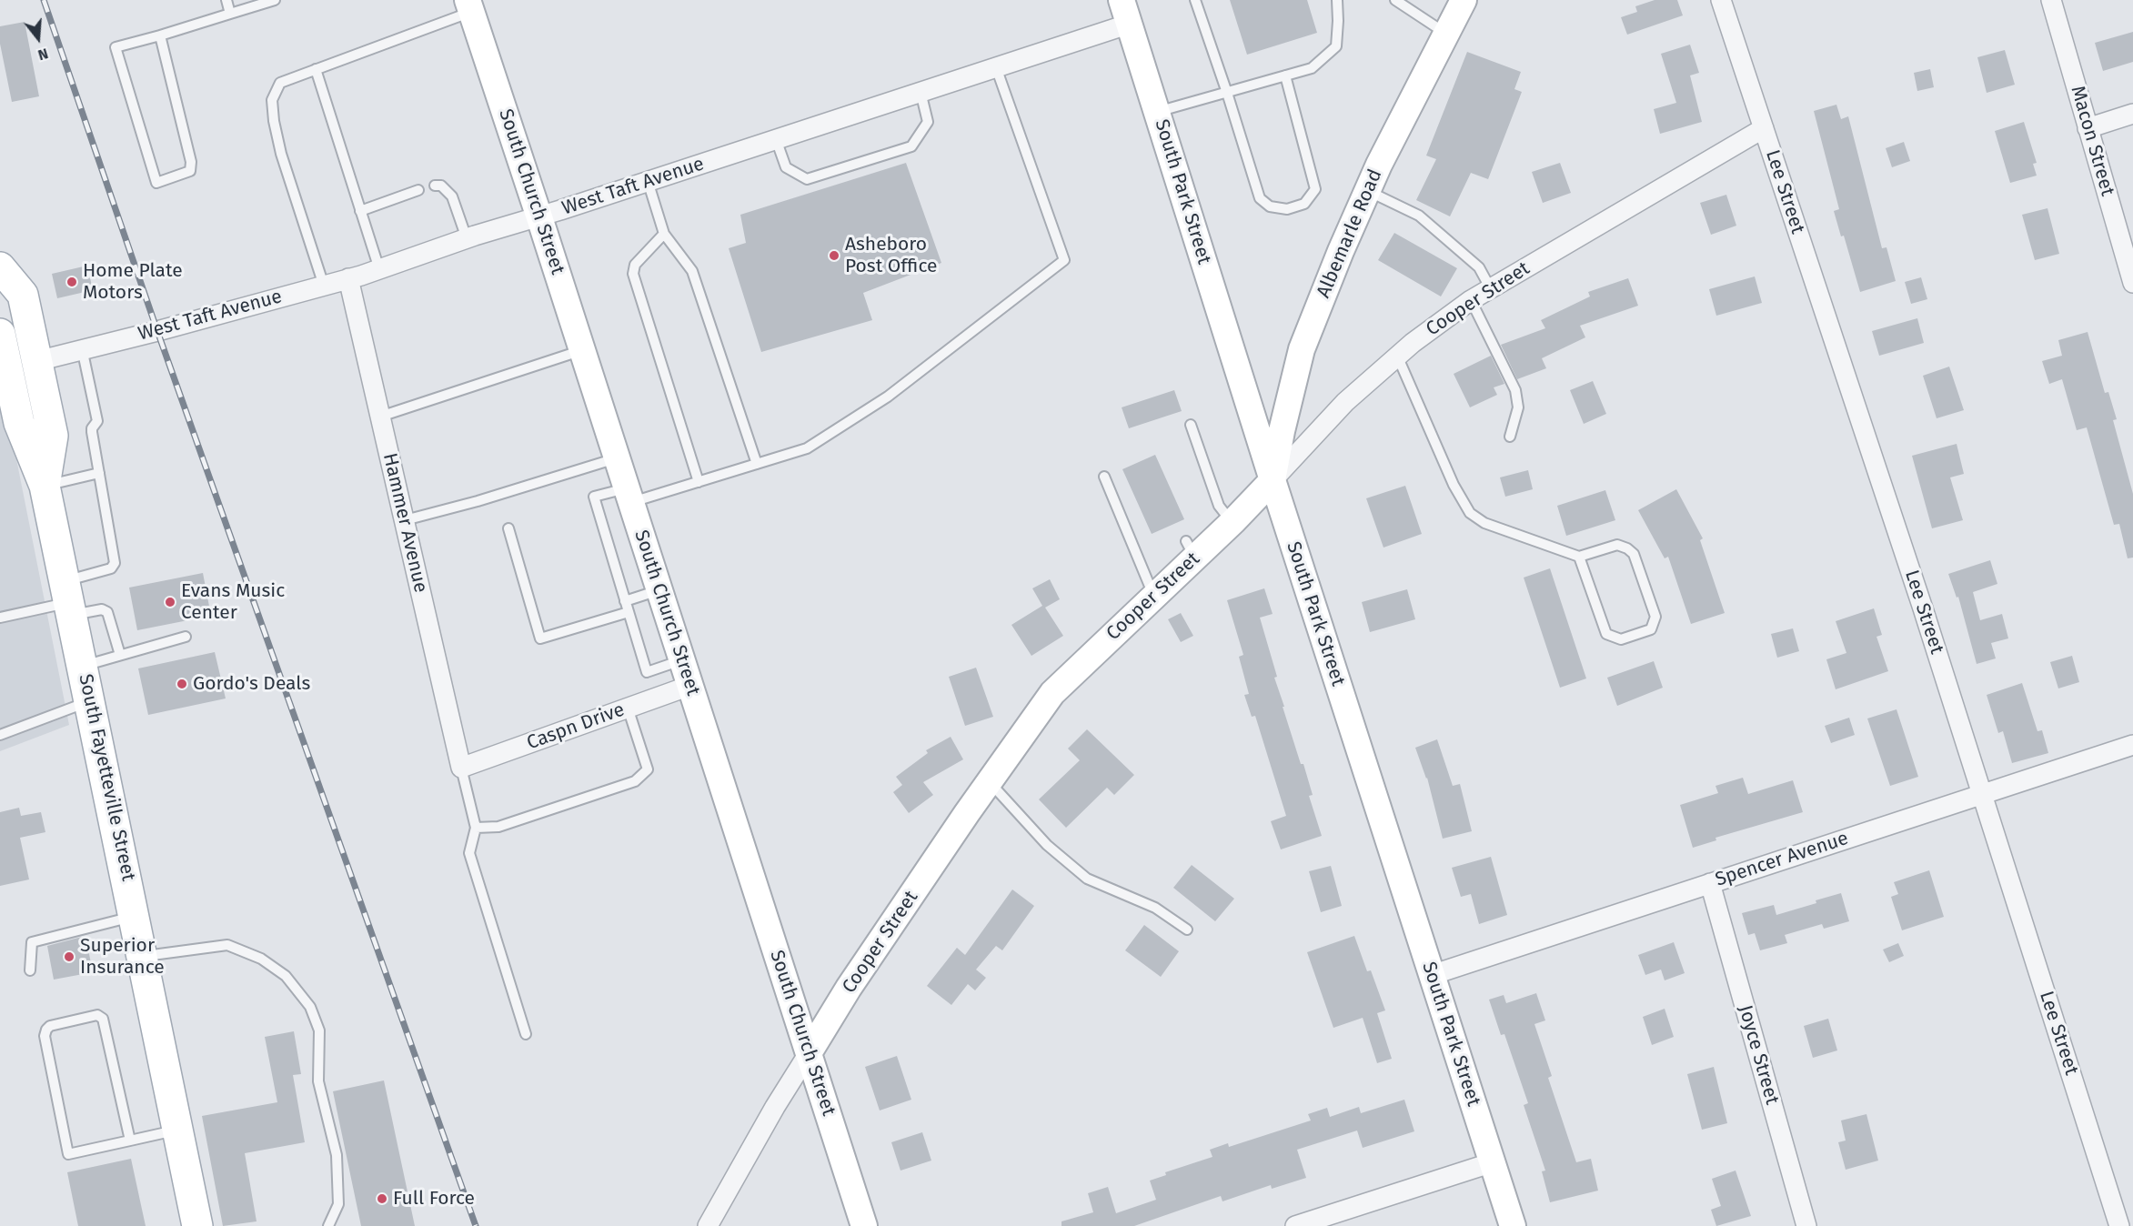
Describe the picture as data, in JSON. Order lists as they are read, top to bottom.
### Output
{
  "streets": {
    "main road": ["South Fayetteville Street"],
    "street": [
      "Macon Street",
      "West Taft Avenue",
      "South Church Street",
      "South Park Street",
      "Lee Street",
      "Albemarle Road",
      "Cooper Street",
      "Hammer Avenue",
      "Caspn Drive",
      "Spencer Avenue",
      "Joyce Street"
    ]
  },
  "crossings": [
    ["West Taft Avenue", "South Church Street"],
    ["West Taft Avenue", "South Park Street"],
    ["West Taft Avenue", "Hammer Avenue"],
    ["South Church Street", "Cooper Street"],
    ["South Church Street", "Caspn Drive"],
    ["South Park Street", "Albemarle Road"],
    ["South Park Street", "Cooper Street"],
    ["South Park Street", "Spencer Avenue"],
    ["Lee Street", "Cooper Street"],
    ["Lee Street", "Spencer Avenue"],
    ["Albemarle Road", "Cooper Street"],
    ["Hammer Avenue", "Caspn Drive"],
    ["Spencer Avenue", "Joyce Street"]
  ],
  "places": [
    "Asheboro Post Office",
    "Home Plate Motors",
    "Evans Music Center",
    "Gordo's Deals",
    "Superior Insurance",
    "Full Force"
  ],
  "north": "bottom"
}
